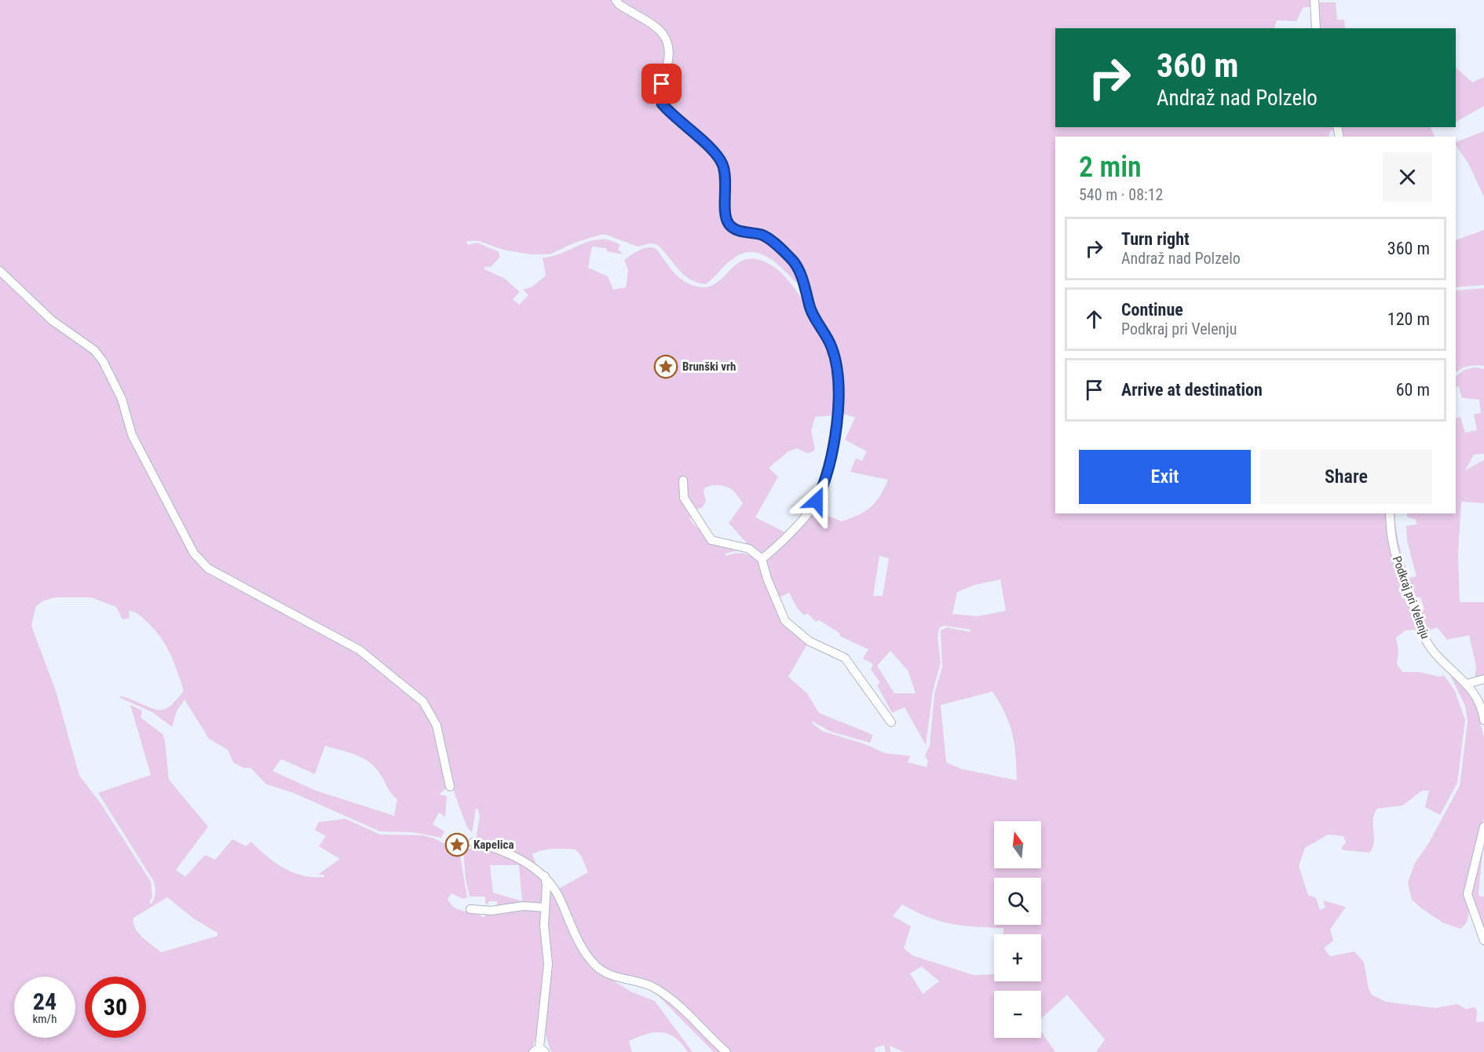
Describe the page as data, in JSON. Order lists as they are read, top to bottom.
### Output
{
  "streets": {
    "street": ["Podkraj pri Velenju"]
  },
  "places": {
    "place": ["Brunški vrh", "Kapelica"]
  },
  "north": "top",
  "page": {
    "turn": ["360 m", "Andraž nad Polzelo"],
    "heading": ["2 min", "540 m · 08:12"],
    "list": [
      {
        "name": "Turn right",
        "note": "Andraž nad Polzelo",
        "value": "360 m"
      },
      {
        "name": "Continue",
        "note": "Podkraj pri Velenju",
        "value": "120 m"
      },
      {
        "name": "Arrive at destination",
        "value": "60 m"
      }
    ],
    "buttons": ["Exit", "Share"],
    "map_buttons": ["+", "−"],
    "speed": "24 km/h",
    "limit": "30"
  }
}
